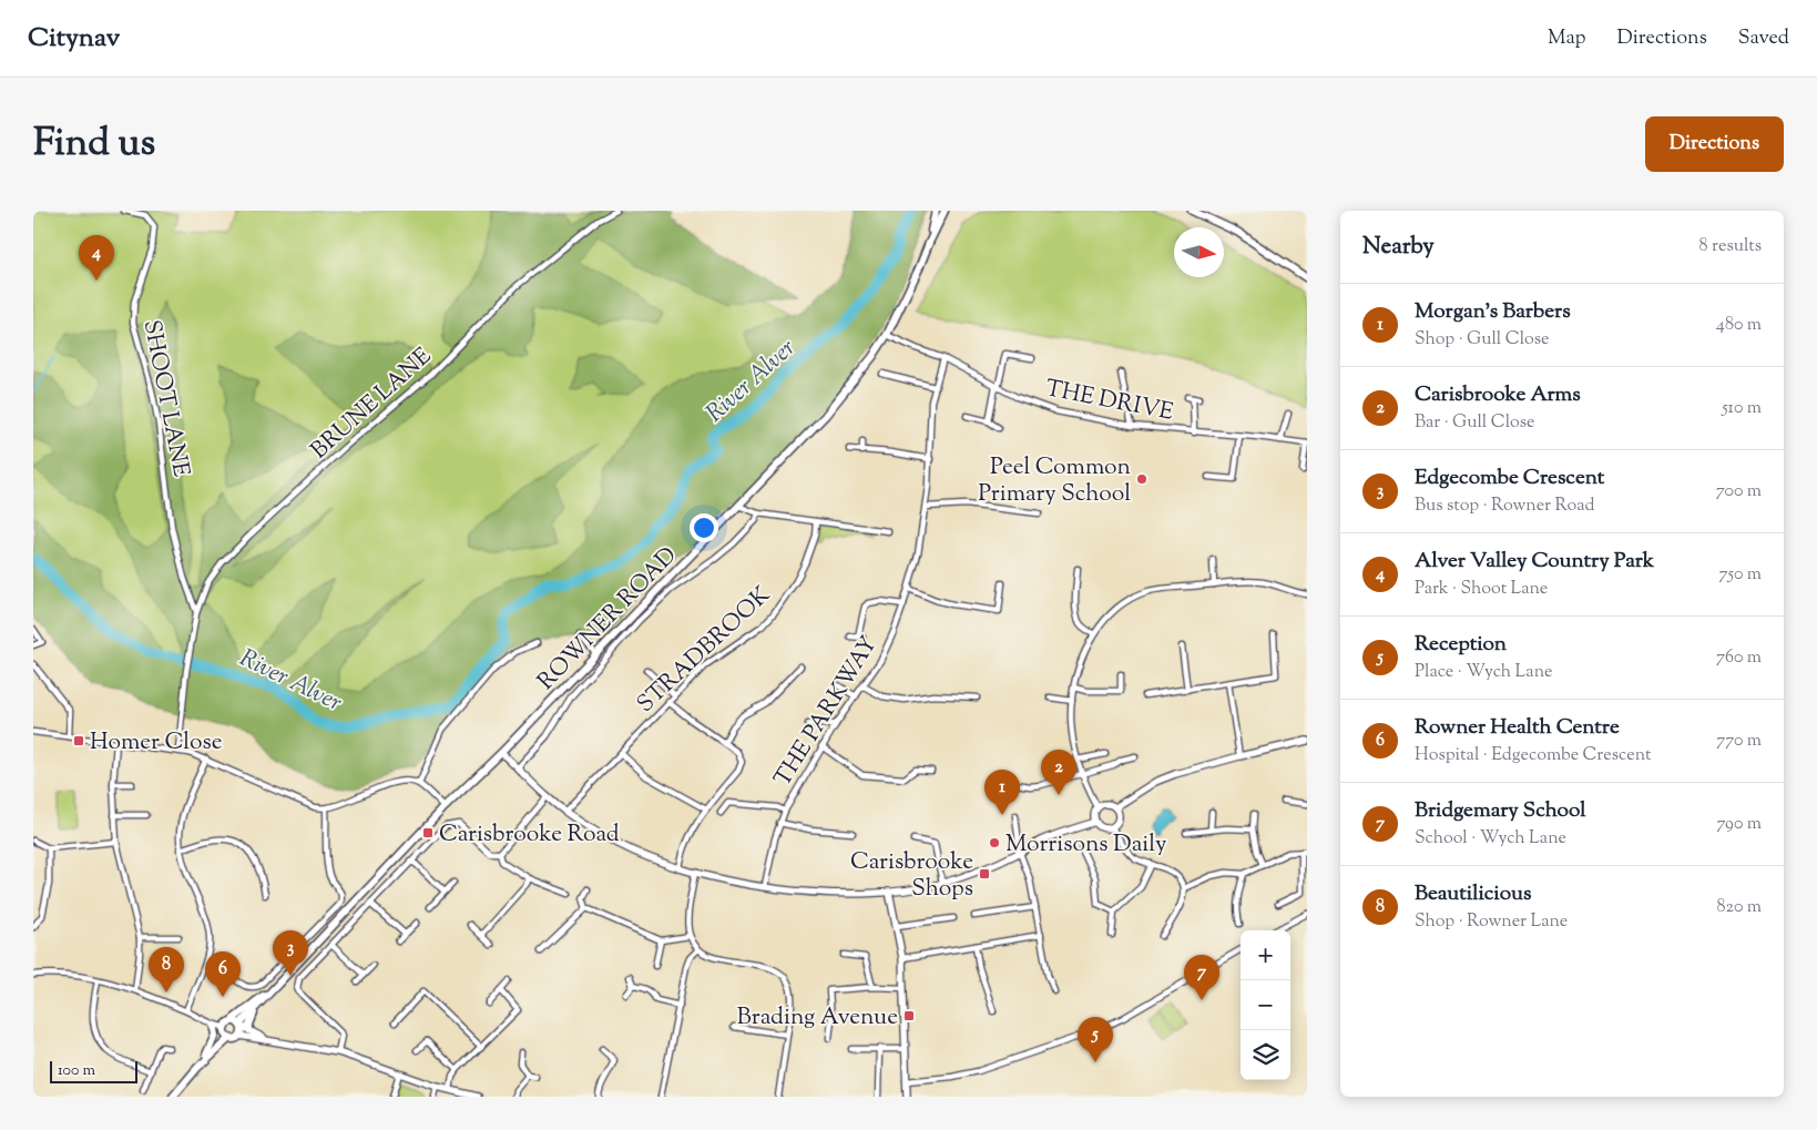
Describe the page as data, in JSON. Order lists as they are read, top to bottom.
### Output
{
  "streets": {
    "main road": ["ROWNER ROAD"],
    "street": [
      "SHOOT LANE",
      "THE DRIVE",
      "BRUNE LANE",
      "STRADBROOK",
      "THE PARKWAY"
    ]
  },
  "crossings": [
    ["SHOOT LANE", "BRUNE LANE"],
    ["THE DRIVE", "ROWNER ROAD"],
    ["THE DRIVE", "THE PARKWAY"]
  ],
  "water": ["River Alver"],
  "places": {
    "other": ["Peel Common Primary School", "Morrisons Daily"],
    "transit": [
      "Homer Close",
      "Carisbrooke Road",
      "Carisbrooke Shops",
      "Brading Avenue"
    ]
  },
  "scale_bar": "100 m",
  "north": "right",
  "page": {
    "header": "Citynav",
    "nav": ["Map", "Directions", "Saved"],
    "title": "Find us",
    "buttons": "Directions",
    "heading": ["Nearby", "8 results"],
    "pins": [
      "4",
      "2",
      "1",
      "3",
      "8",
      "6",
      "7",
      "5"
    ],
    "list": [
      {
        "mark": "1",
        "name": "Morgan's Barbers",
        "note": "Shop · Gull Close",
        "value": "480 m"
      },
      {
        "mark": "2",
        "name": "Carisbrooke Arms",
        "note": "Bar · Gull Close",
        "value": "510 m"
      },
      {
        "mark": "3",
        "name": "Edgecombe Crescent",
        "note": "Bus stop · Rowner Road",
        "value": "700 m"
      },
      {
        "mark": "4",
        "name": "Alver Valley Country Park",
        "note": "Park · Shoot Lane",
        "value": "750 m"
      },
      {
        "mark": "5",
        "name": "Reception",
        "note": "Place · Wych Lane",
        "value": "760 m"
      },
      {
        "mark": "6",
        "name": "Rowner Health Centre",
        "note": "Hospital · Edgecombe Crescent",
        "value": "770 m"
      },
      {
        "mark": "7",
        "name": "Bridgemary School",
        "note": "School · Wych Lane",
        "value": "790 m"
      },
      {
        "mark": "8",
        "name": "Beautilicious",
        "note": "Shop · Rowner Lane",
        "value": "820 m"
      }
    ],
    "map_buttons": ["+", "−"],
    "scale": "100 m"
  }
}
